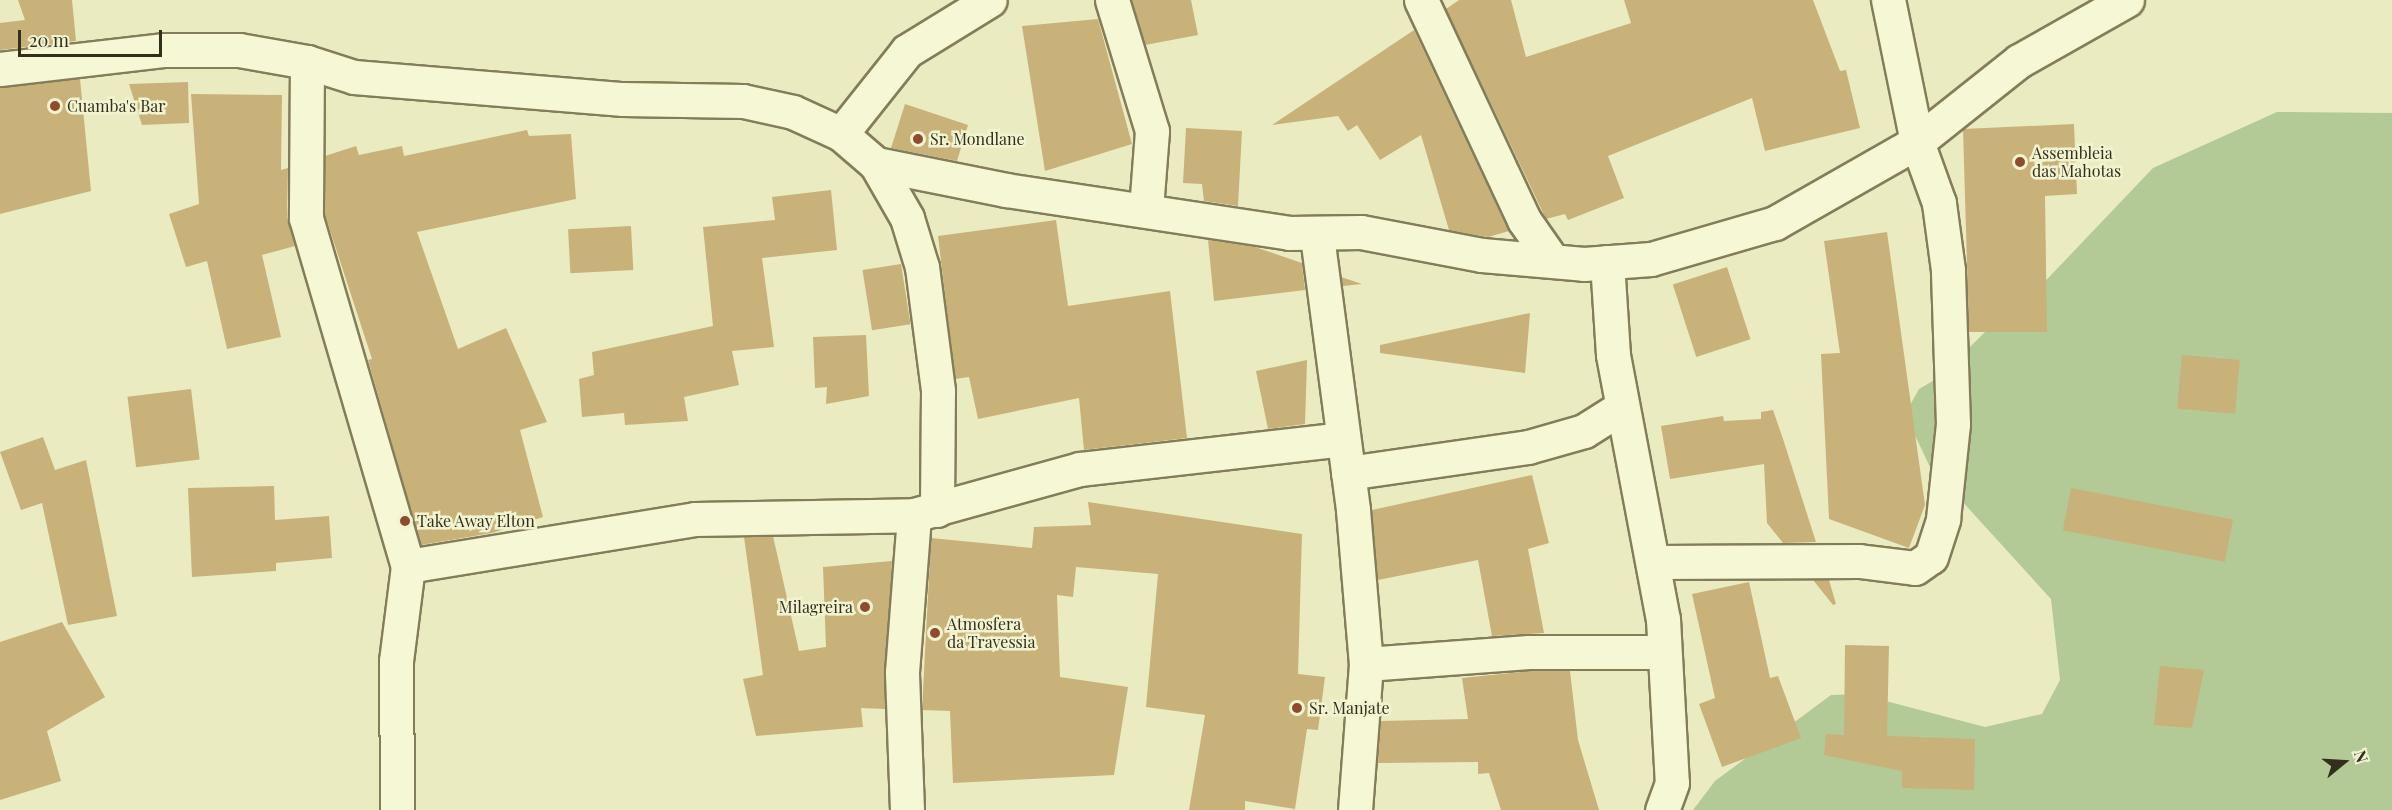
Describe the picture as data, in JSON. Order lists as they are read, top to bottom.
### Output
{
  "places": [
    "Cuamba's Bar",
    "Sr. Mondlane",
    "Assembleia das Mahotas",
    "Take Away Elton",
    "Milagreira",
    "Atmosfera da Travessia",
    "Sr. Manjate"
  ],
  "scale_bar": "20 m",
  "north": "right"
}
